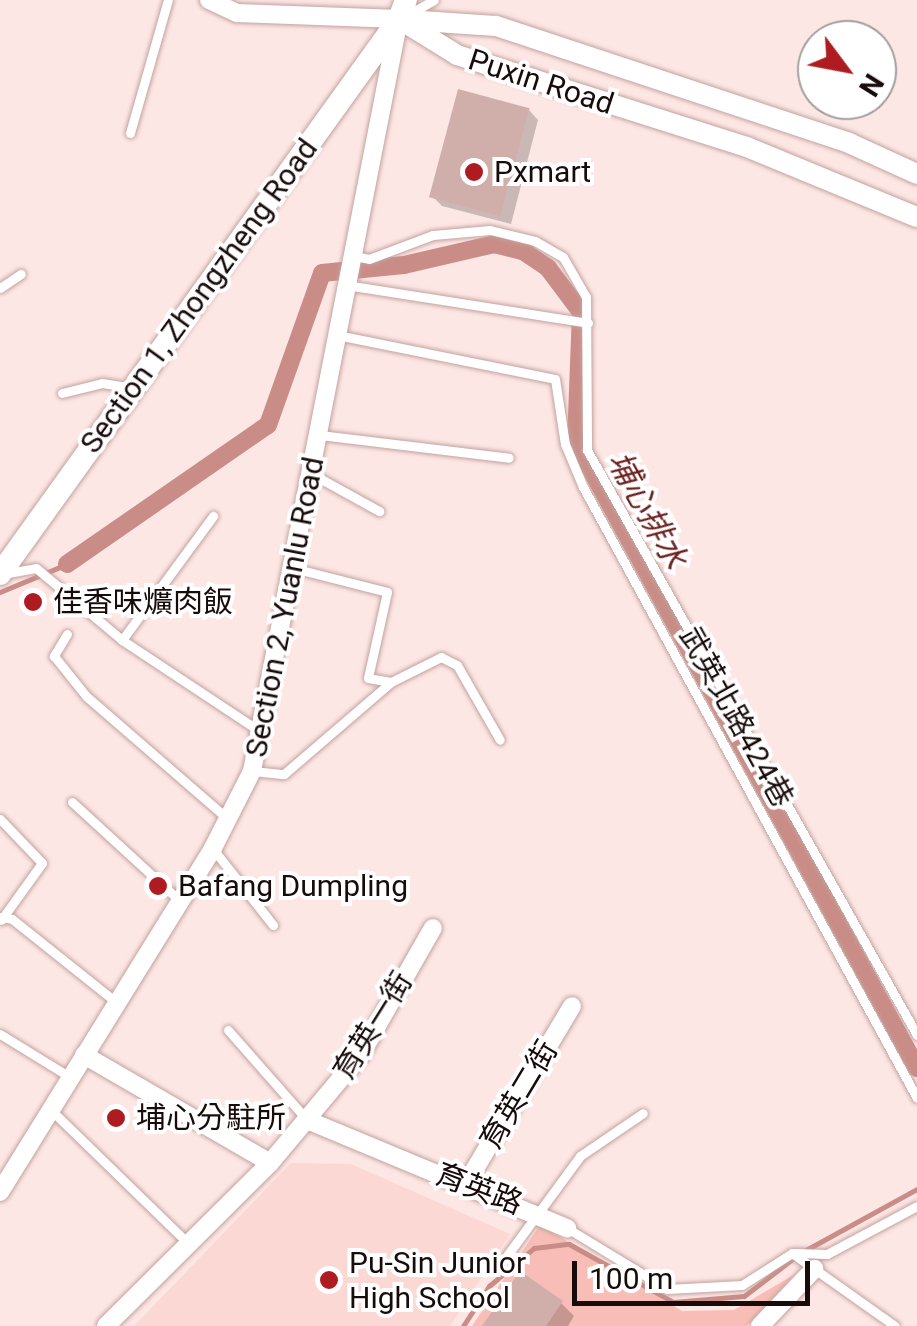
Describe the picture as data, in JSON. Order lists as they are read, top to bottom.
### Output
{
  "streets": {
    "main road": ["Section 1, Zhongzheng Road"],
    "street": [
      "Puxin Road",
      "Section 2, Yuanlu Road",
      "育英一街",
      "育英二街",
      "育英路"
    ],
    "lane": ["武英北路424巷"]
  },
  "crossings": [
    ["Puxin Road", "Section 1, Zhongzheng Road"],
    ["Puxin Road", "Section 2, Yuanlu Road"],
    ["Section 1, Zhongzheng Road", "Section 2, Yuanlu Road"],
    ["Section 2, Yuanlu Road", "武英北路424巷"],
    ["育英一街", "育英路"],
    ["育英二街", "育英路"]
  ],
  "water": ["埔心排水"],
  "places": [
    "Pxmart",
    "佳香味爌肉飯",
    "Bafang Dumpling",
    "埔心分駐所",
    "Pu-Sin Junior High School"
  ],
  "scale_bar": "100 m",
  "north": "bottom right"
}
